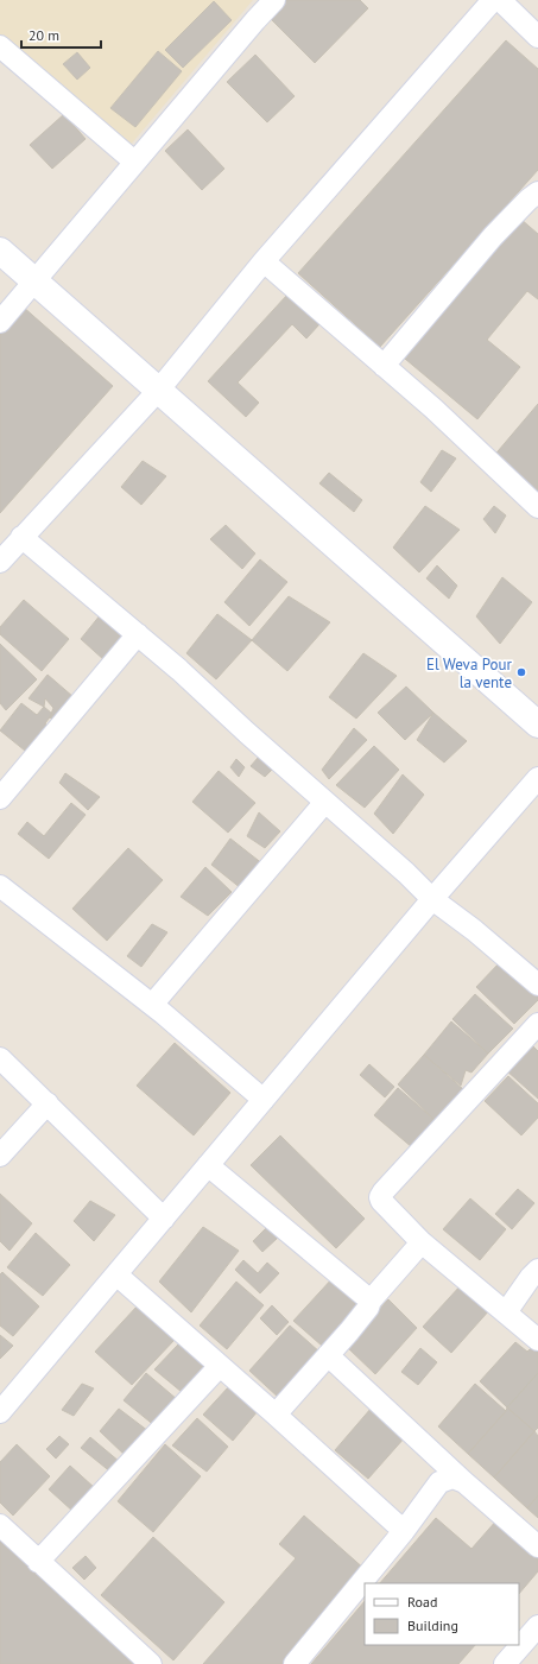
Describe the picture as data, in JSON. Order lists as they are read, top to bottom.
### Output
{
  "places": ["El Weva Pour la vente"],
  "legend": ["Road", "Building"],
  "scale_bar": "20 m"
}
